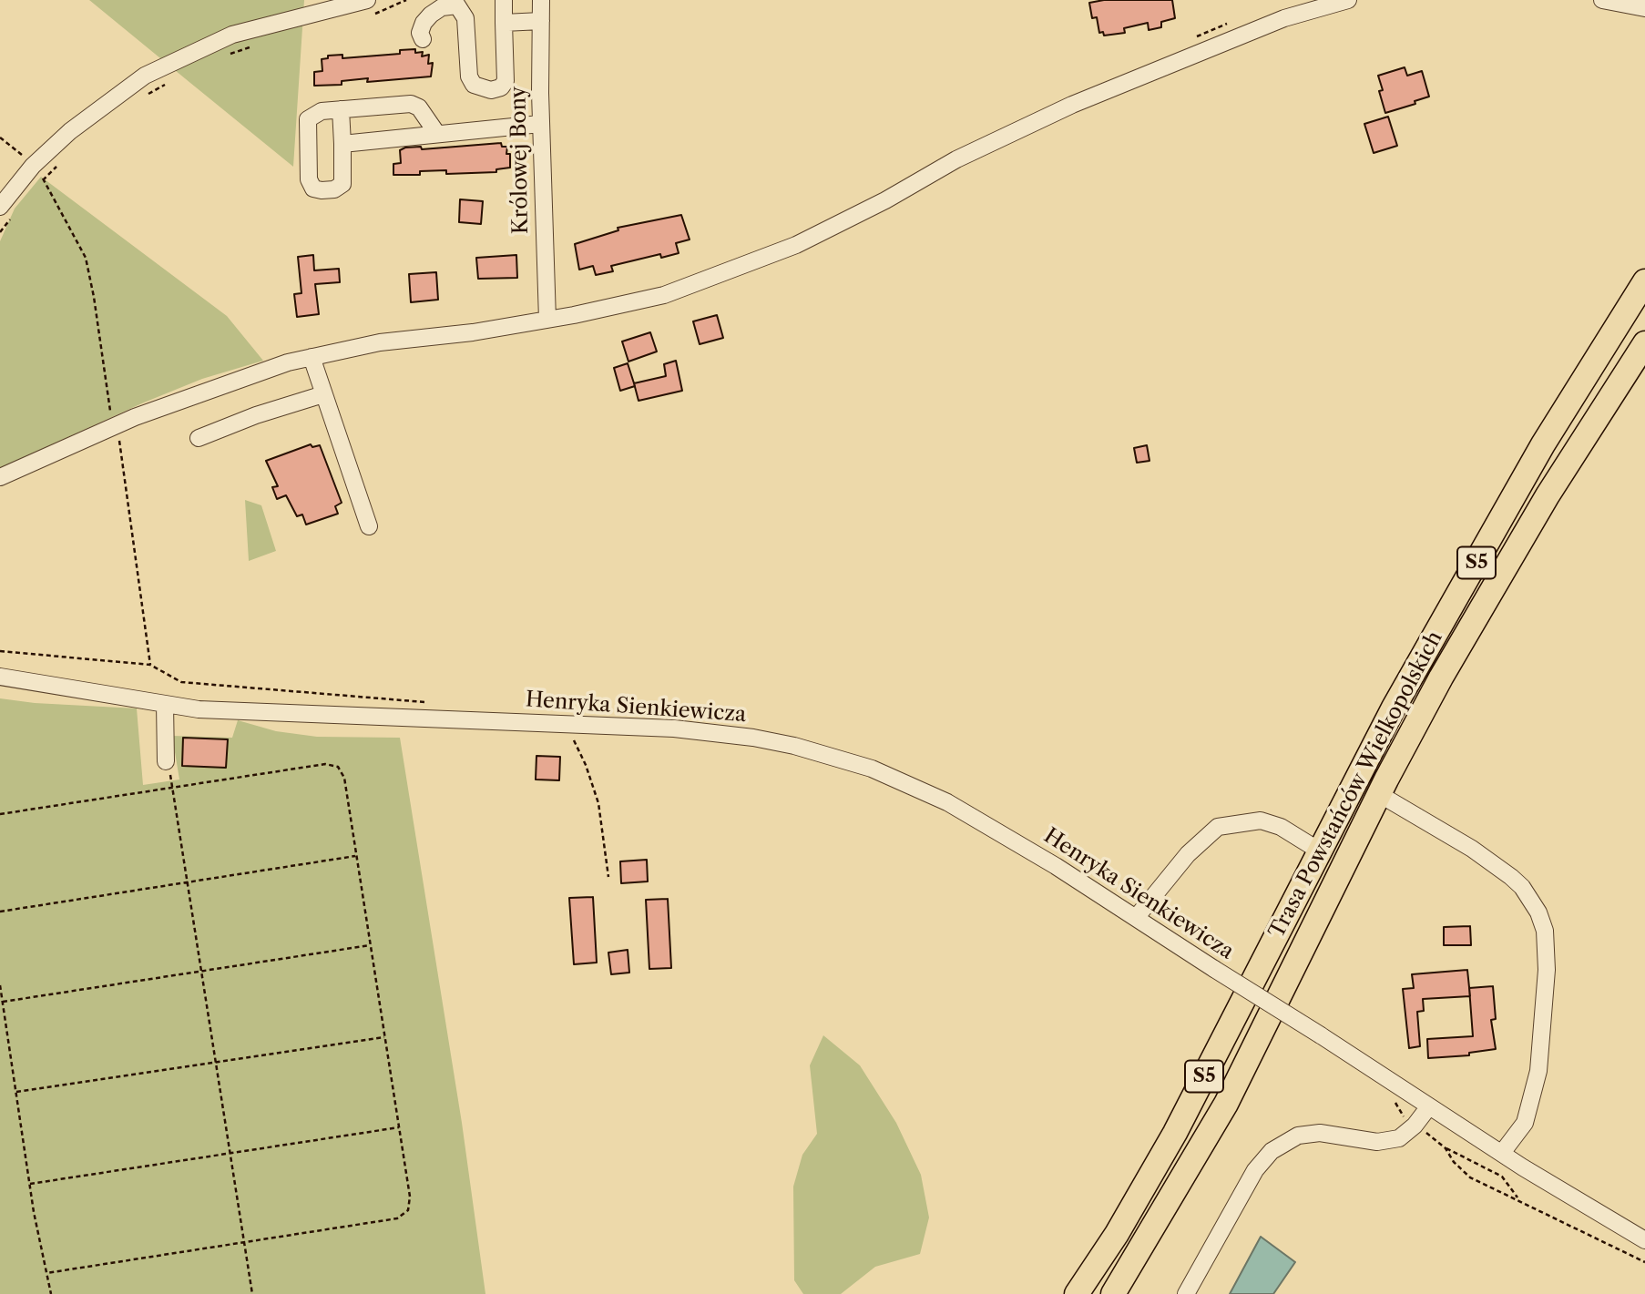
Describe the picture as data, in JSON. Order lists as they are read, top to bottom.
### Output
{
  "streets": {
    "highway": ["S5", "Trasa Powstańców Wielkopolskich"],
    "street": ["Królowej Bony", "Henryka Sienkiewicza"]
  }
}
